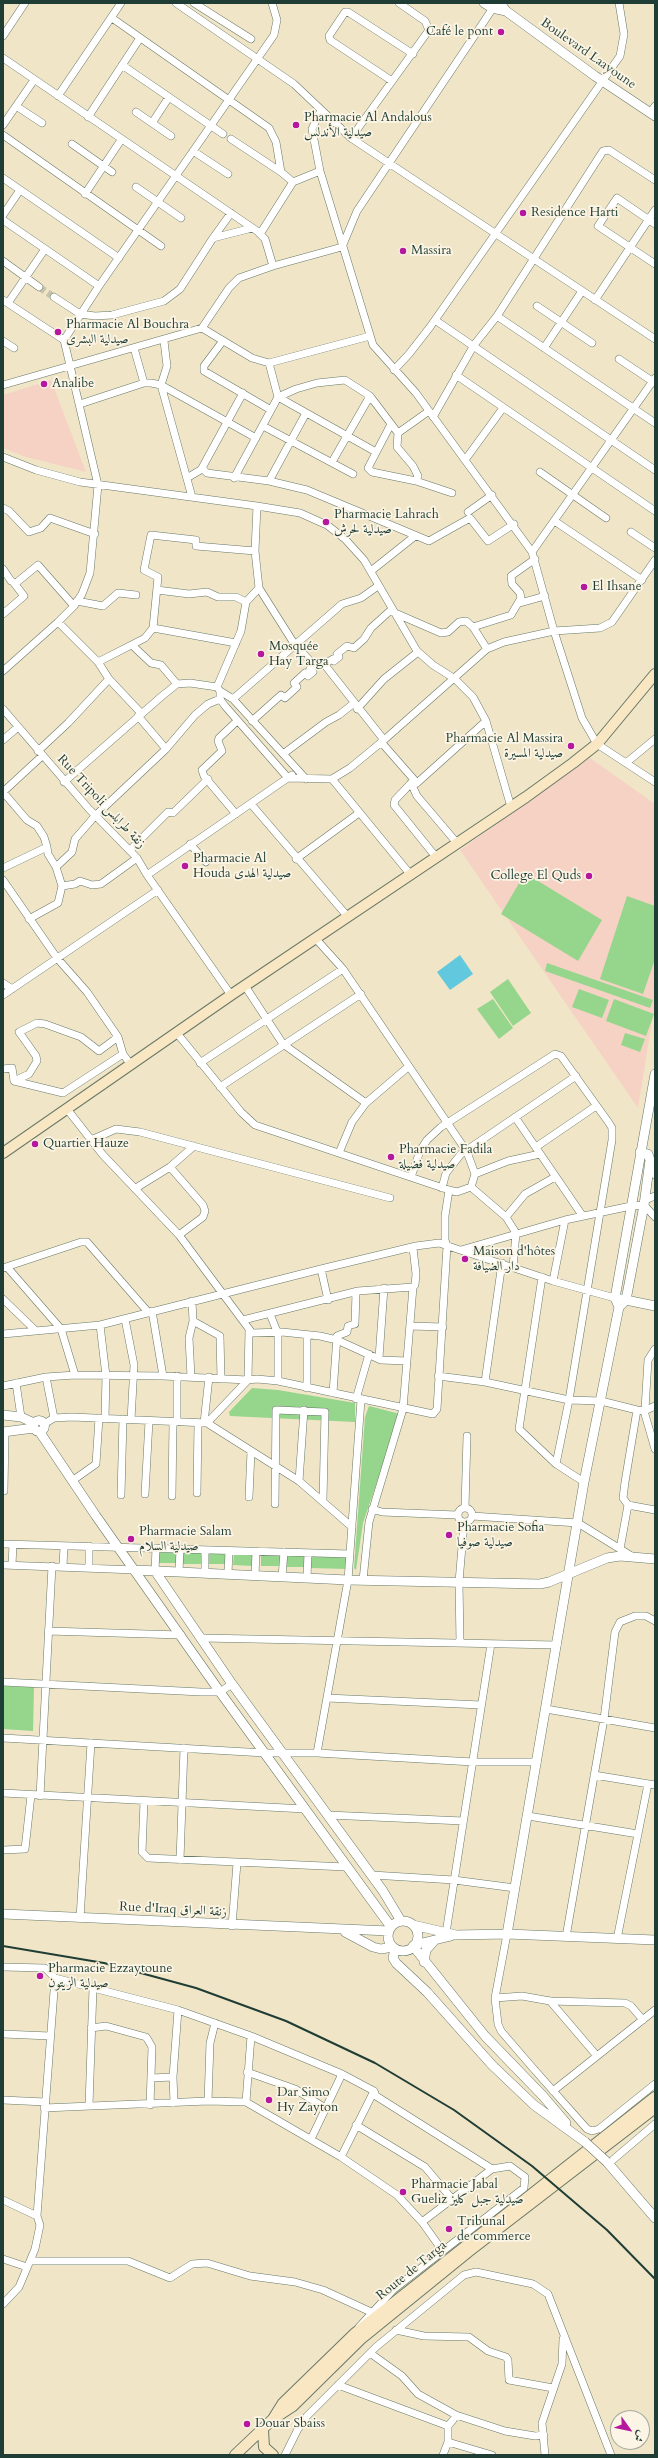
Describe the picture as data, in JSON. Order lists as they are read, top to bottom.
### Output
{
  "streets": {
    "main road": ["Route de Targa"],
    "street": ["Boulevard Laayoune", "Rue Tripoli زنقة طرابلس", "Rue d'Iraq زنقة العراق"]
  },
  "places": [
    "Café le pont",
    "Pharmacie Al Andalous صيدلية الأندلس",
    "Residence Harti",
    "Massira",
    "Pharmacie Al Bouchra صيدلية البشرى",
    "Analibe",
    "Pharmacie Lahrach صيدلية لحرش",
    "El Ihsane",
    "Mosquée Hay Targa",
    "Pharmacie Al Massira صيدلية المسيرة",
    "Pharmacie Al Houda صيدلية الهدى",
    "College El Quds",
    "Quartier Hauze",
    "Pharmacie Fadila صيدلية فضيلة",
    "Maison d'hôtes دار الضيافة",
    "Pharmacie Sofia صيدلية صوفيا",
    "Pharmacie Salam صيدلية السلام",
    "Pharmacie Ezzaytoune صيدلية الزيتون",
    "Dar Simo Hy Zayton",
    "Pharmacie Jabal Gueliz صيدلية جبل كليز",
    "Tribunal de commerce",
    "Douar Sbaiss"
  ],
  "north": "bottom right"
}
